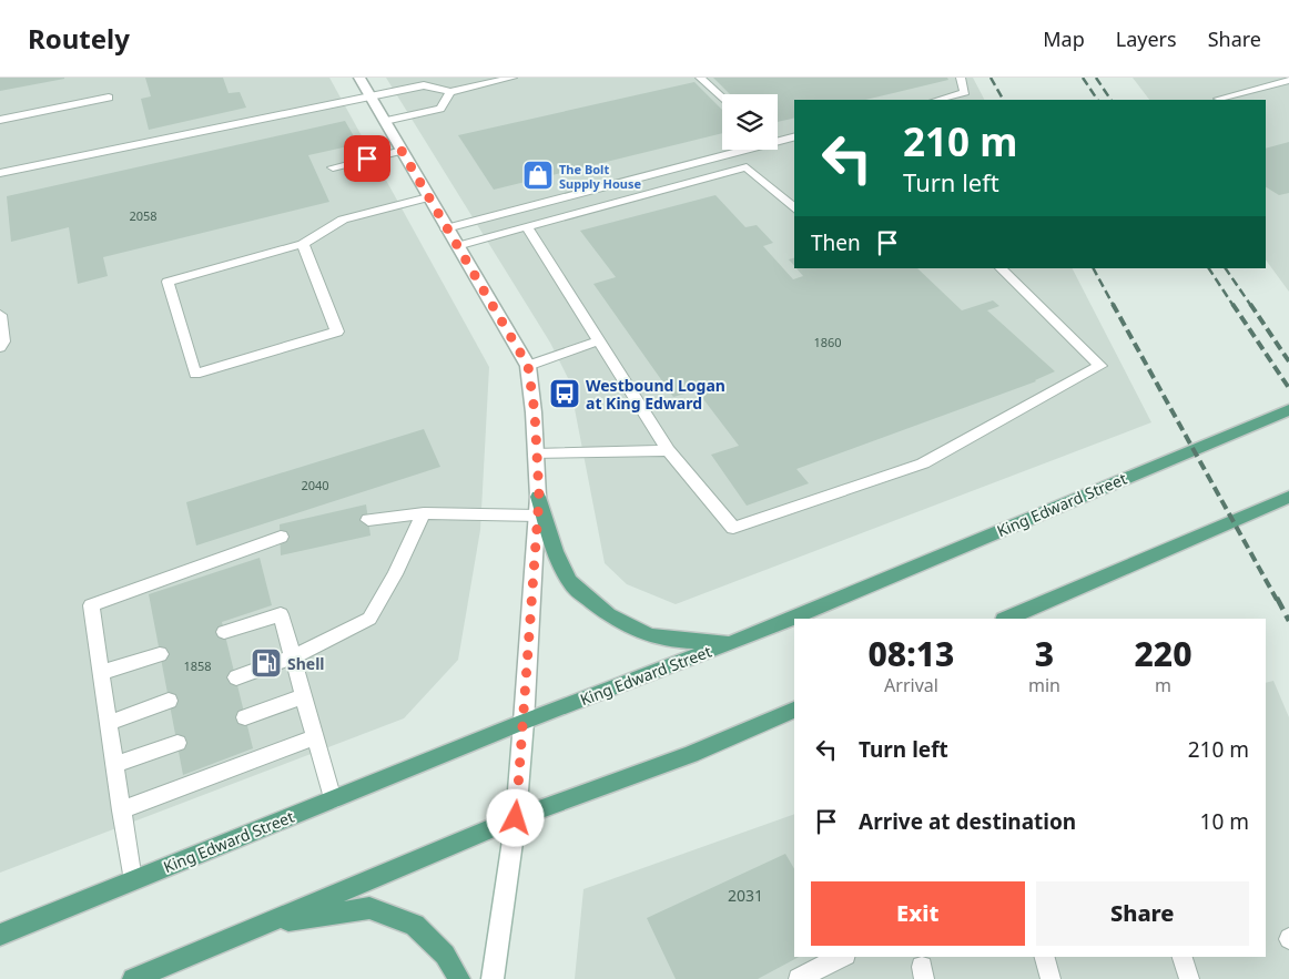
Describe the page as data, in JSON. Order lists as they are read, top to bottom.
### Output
{
  "streets": {
    "main road": ["King Edward Street"]
  },
  "places": {
    "shop": ["The Bolt Supply House"],
    "bus stop": ["Westbound Logan at King Edward"],
    "fuel station": ["Shell"]
  },
  "house_numbers": [
    "2058",
    "1860",
    "2040",
    "1858",
    "2031"
  ],
  "page": {
    "header": "Routely",
    "nav": ["Map", "Layers", "Share"],
    "turn": ["210 m", "Turn left"],
    "then": "Then",
    "eta": [
      "08:13",
      "Arrival",
      "3",
      "min",
      "220",
      "m"
    ],
    "list": [
      {
        "name": "Turn left",
        "value": "210 m"
      },
      {
        "name": "Arrive at destination",
        "value": "10 m"
      }
    ],
    "buttons": ["Exit", "Share"]
  }
}
